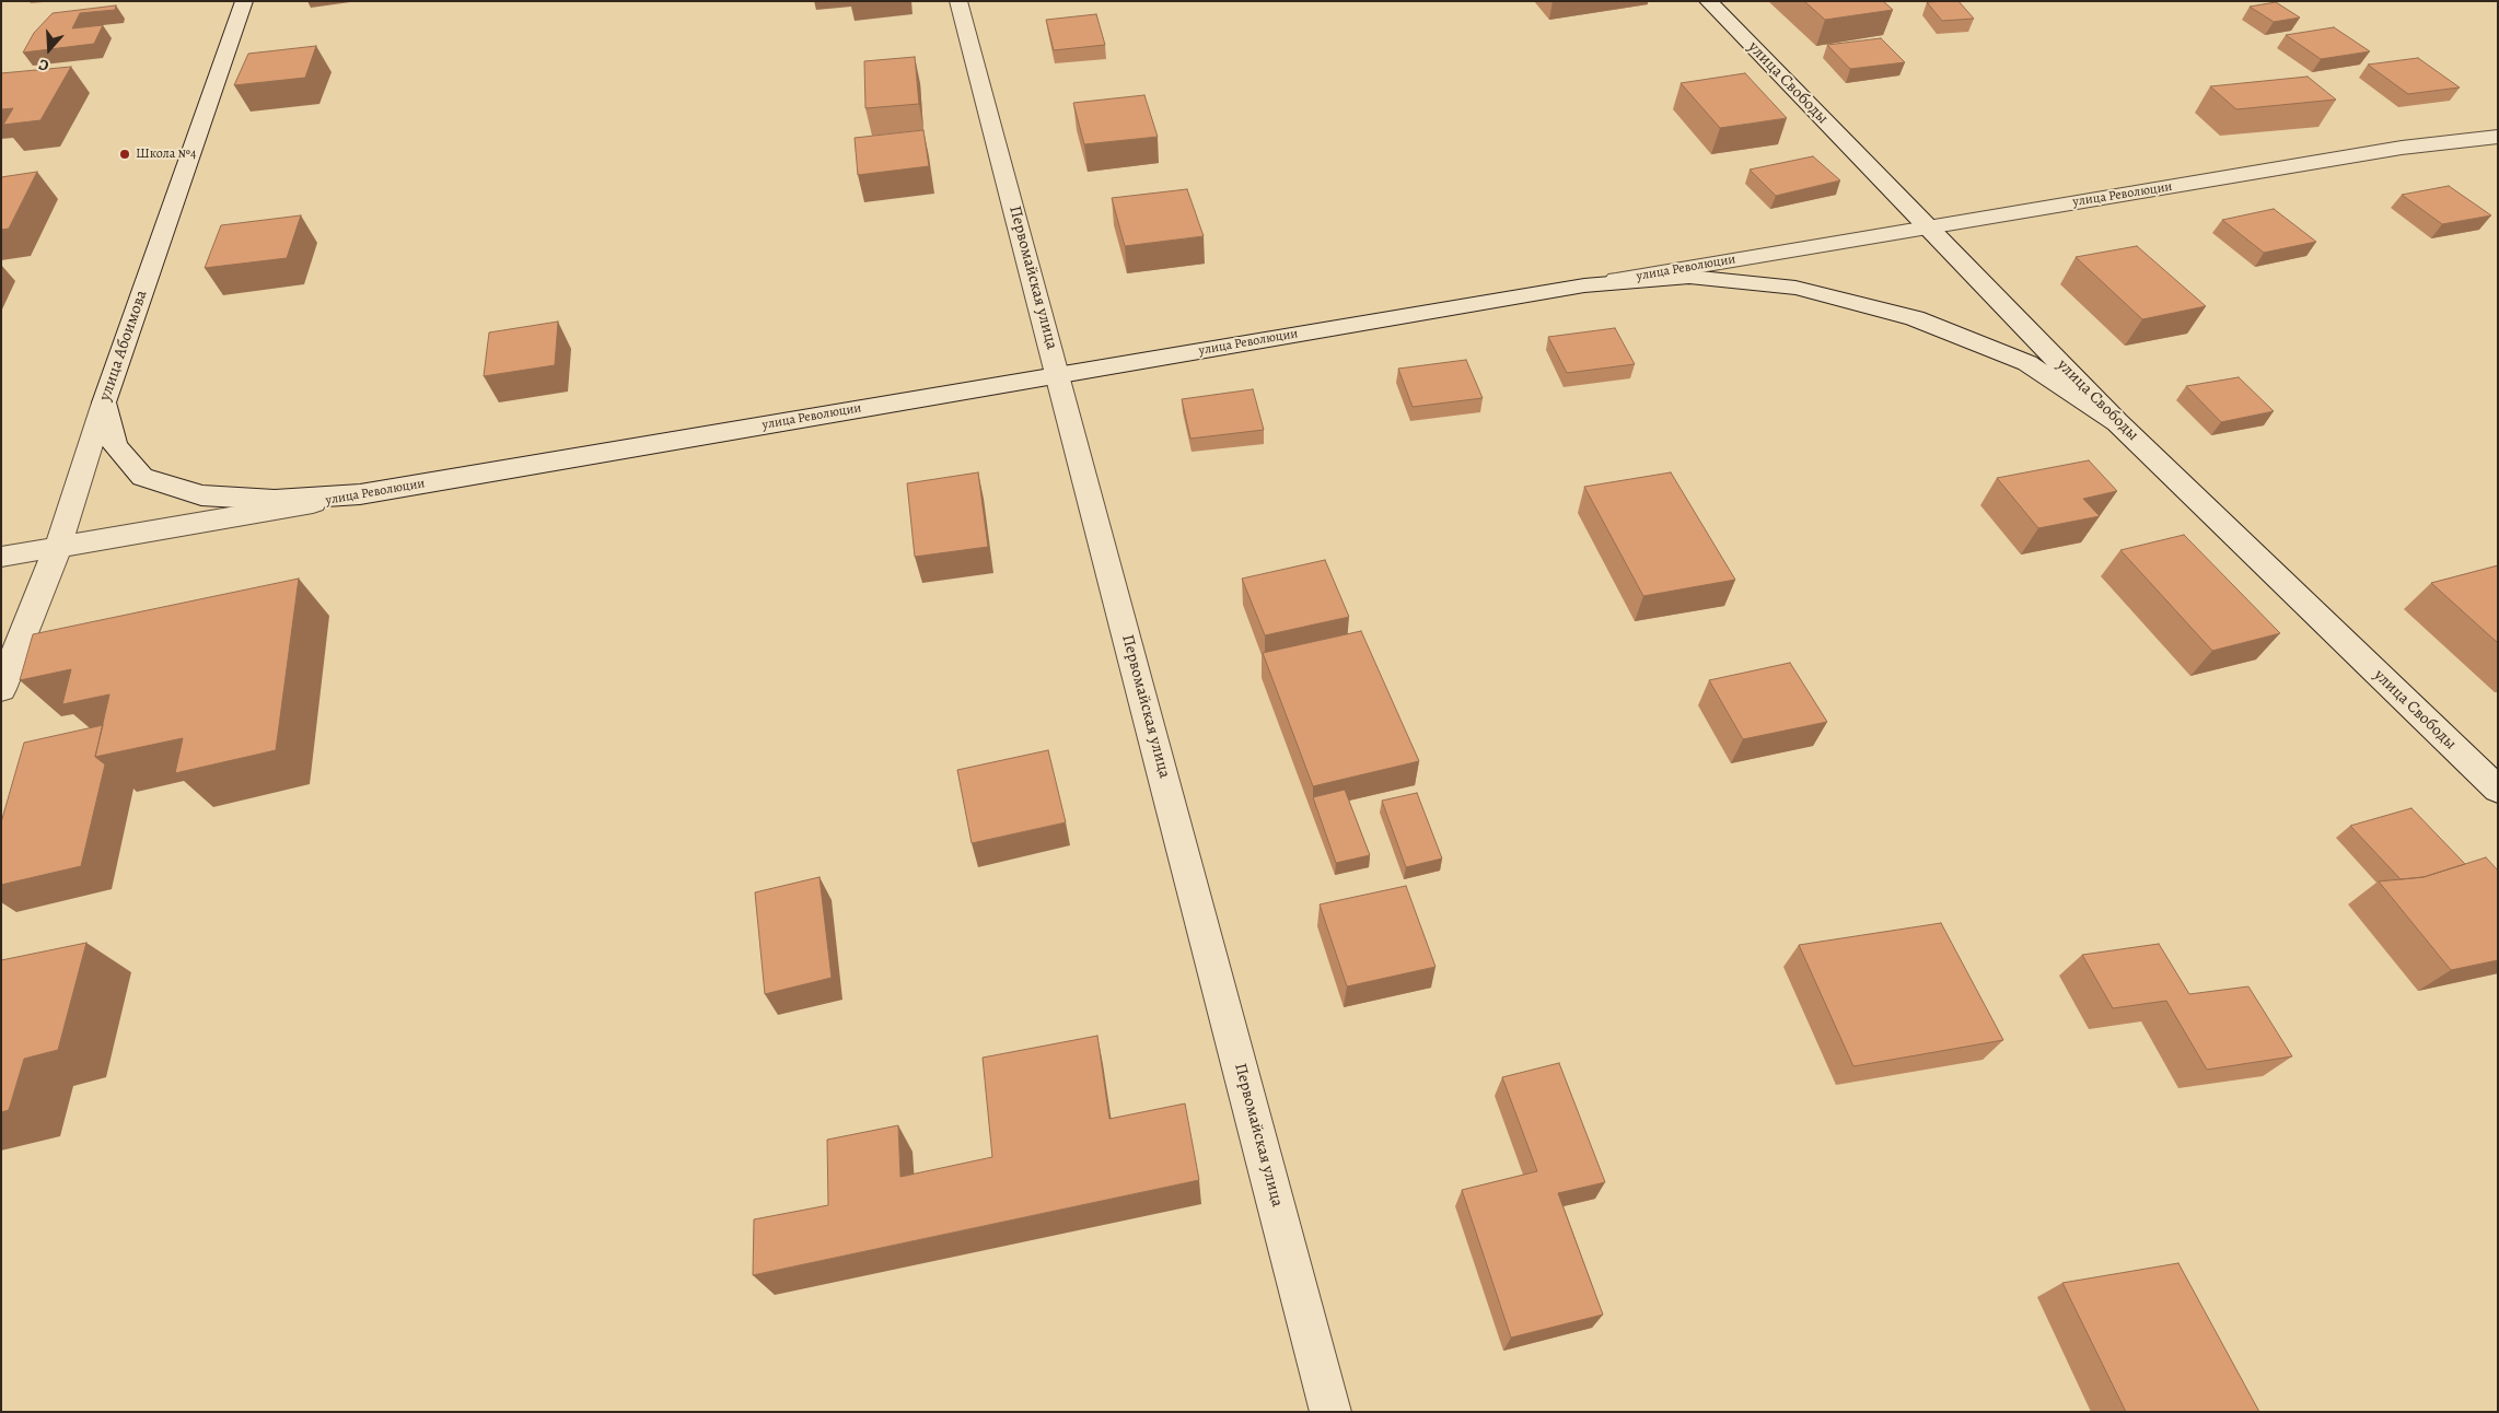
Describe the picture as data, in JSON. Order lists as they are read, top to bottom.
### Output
{
  "streets": {
    "main road": [
      "улица Свободы",
      "улица Революции",
      "Первомайская улица",
      "улица Абоимова"
    ]
  },
  "crossings": [
    ["улица Свободы", "улица Революции"],
    ["улица Революции", "Первомайская улица"],
    ["улица Революции", "улица Абоимова"]
  ],
  "places": ["Школа №4"],
  "north": "bottom"
}
